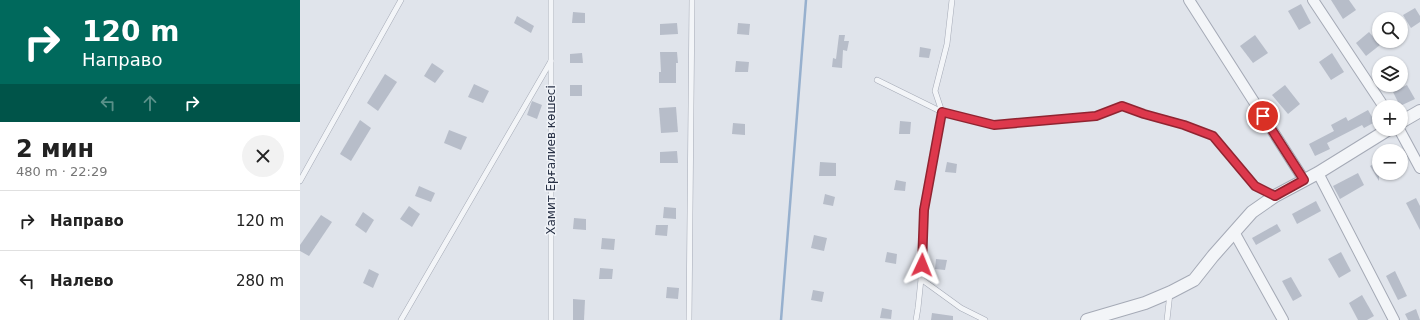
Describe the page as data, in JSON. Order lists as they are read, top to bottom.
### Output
{
  "streets": {
    "lane": ["Хамит Ерғалиев көшесі"]
  },
  "page": {
    "turn": ["120 m", "Направо"],
    "map_buttons": ["+", "−"],
    "heading": ["2 мин", "480 m · 22:29"],
    "list": [
      {
        "name": "Направо",
        "value": "120 m"
      },
      {
        "name": "Налево",
        "value": "280 m"
      }
    ]
  }
}
